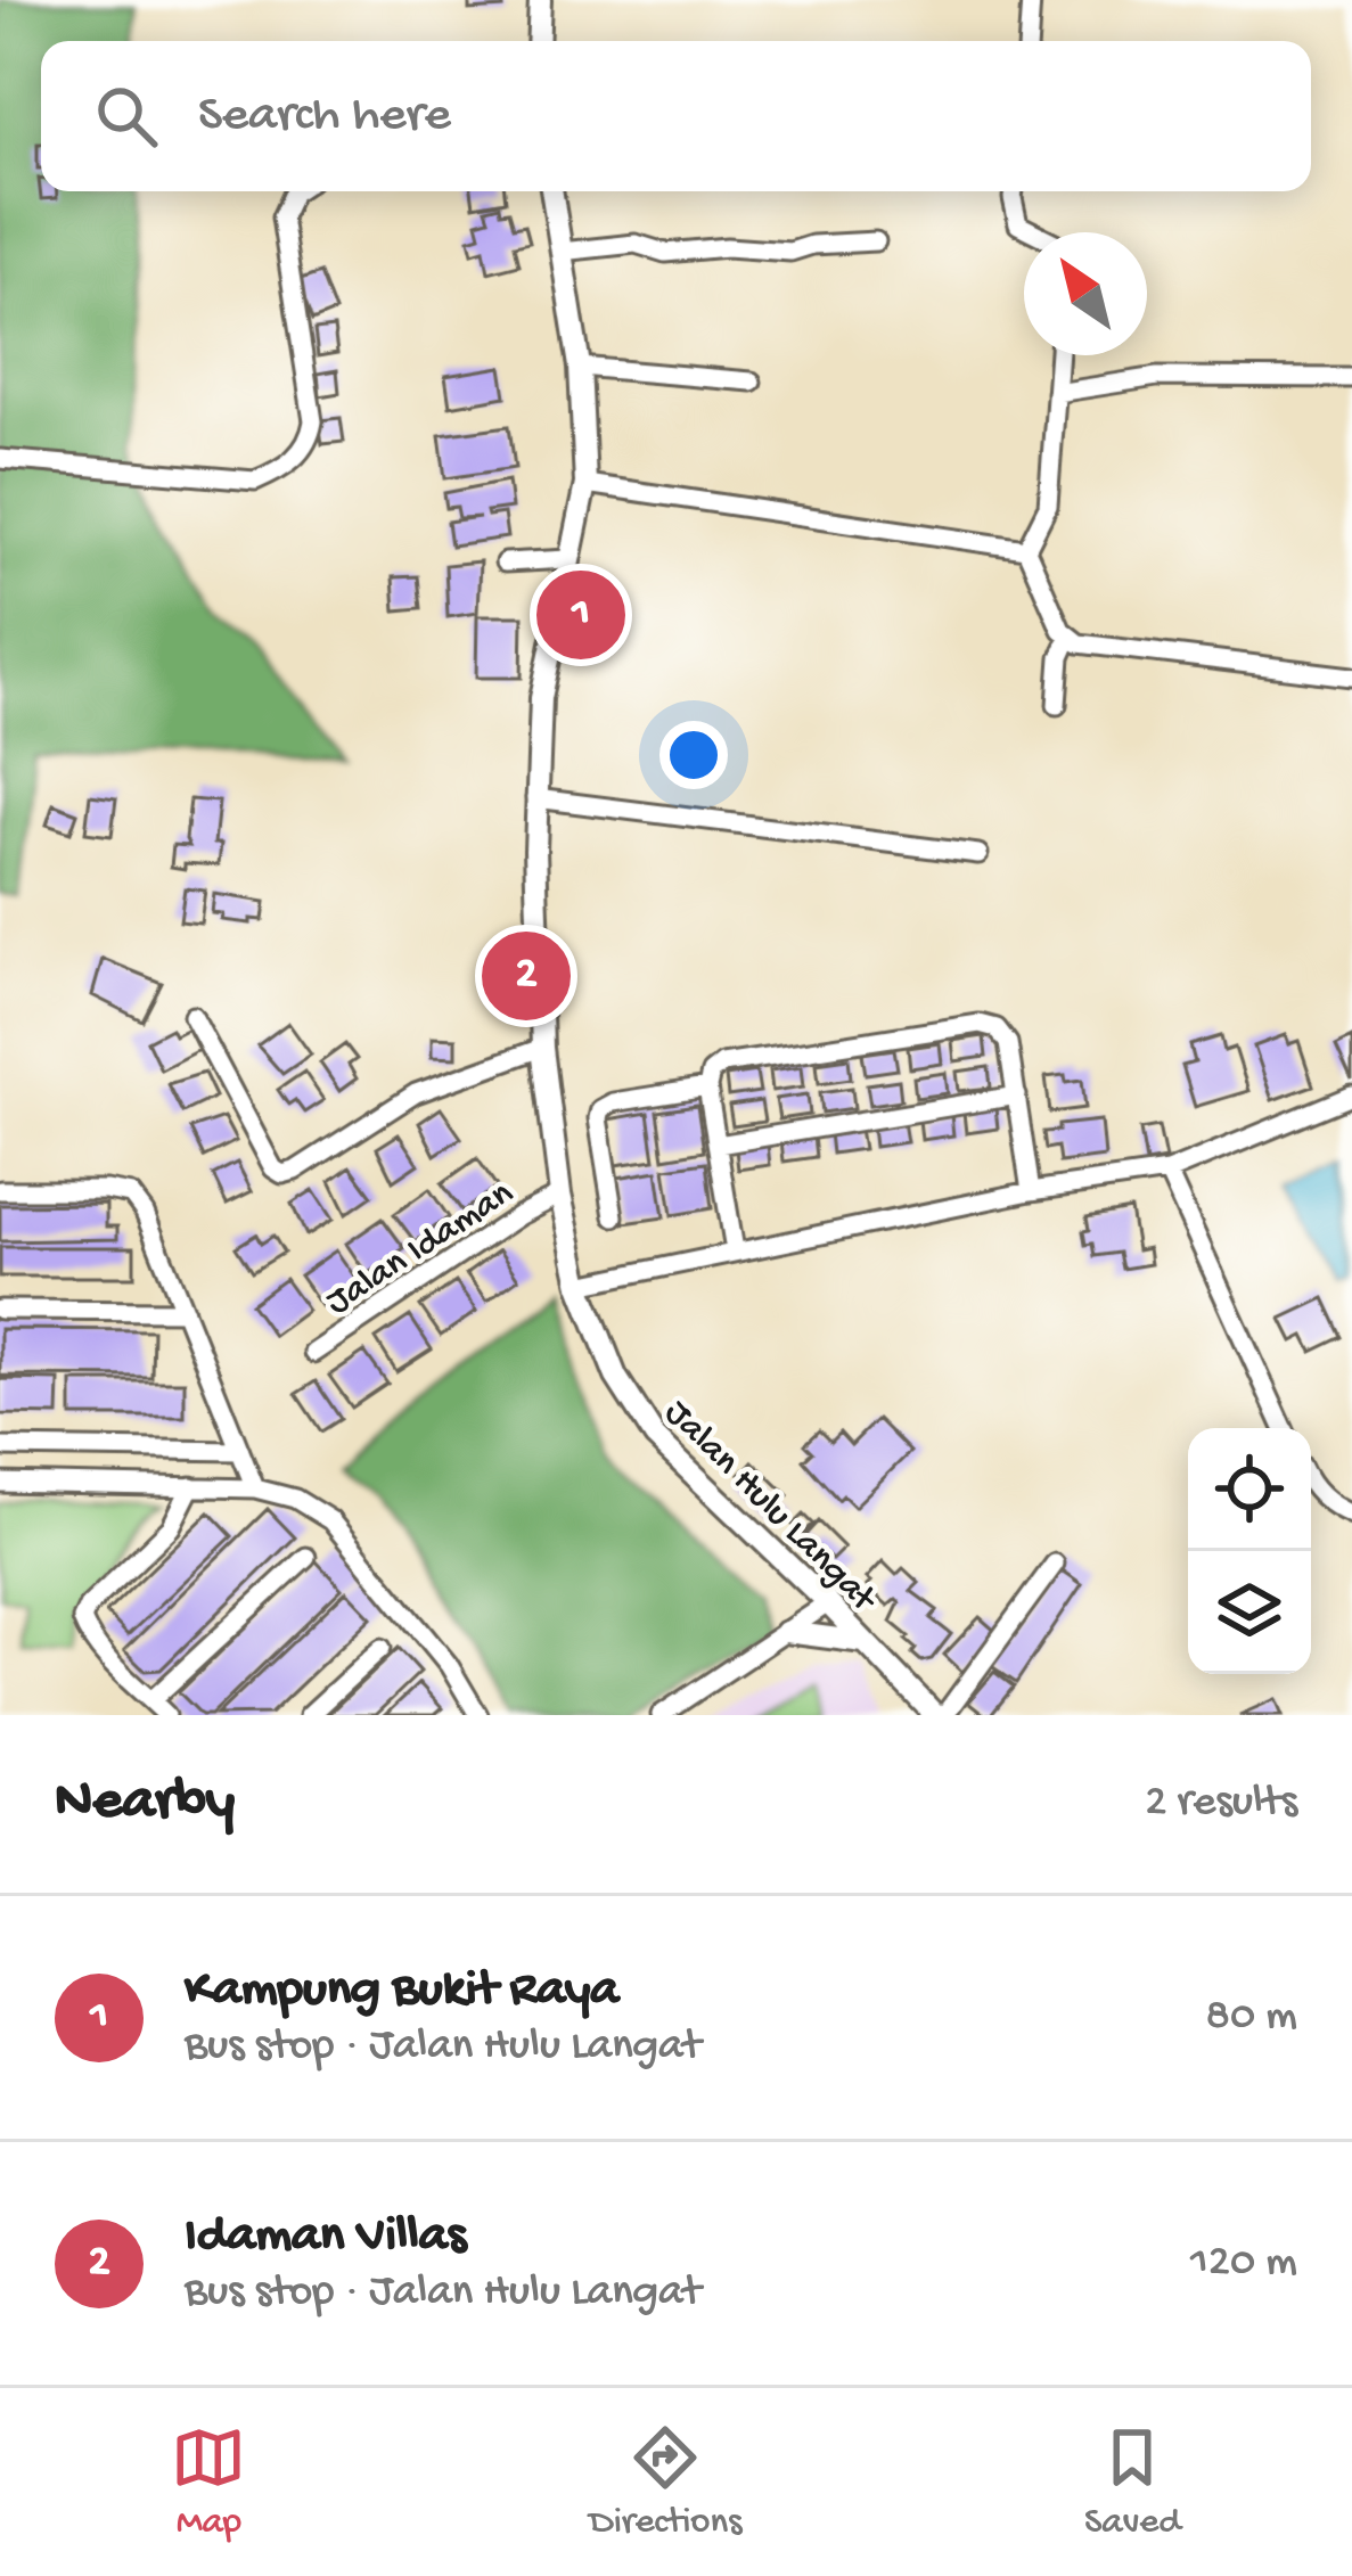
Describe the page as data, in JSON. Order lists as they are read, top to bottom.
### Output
{
  "streets": {
    "main road": ["Jalan Hulu Langat"],
    "street": ["Jalan Idaman"]
  },
  "crossings": [
    ["Jalan Idaman", "Jalan Hulu Langat"]
  ],
  "north": "top left",
  "page": {
    "search": "Search here",
    "pins": ["1", "2"],
    "heading": ["Nearby", "2 results"],
    "list": [
      {
        "mark": "1",
        "name": "Kampung Bukit Raya",
        "note": "Bus stop · Jalan Hulu Langat",
        "value": "80 m"
      },
      {
        "mark": "2",
        "name": "Idaman Villas",
        "note": "Bus stop · Jalan Hulu Langat",
        "value": "120 m"
      }
    ],
    "nav": ["Map", "Directions", "Saved"]
  }
}
